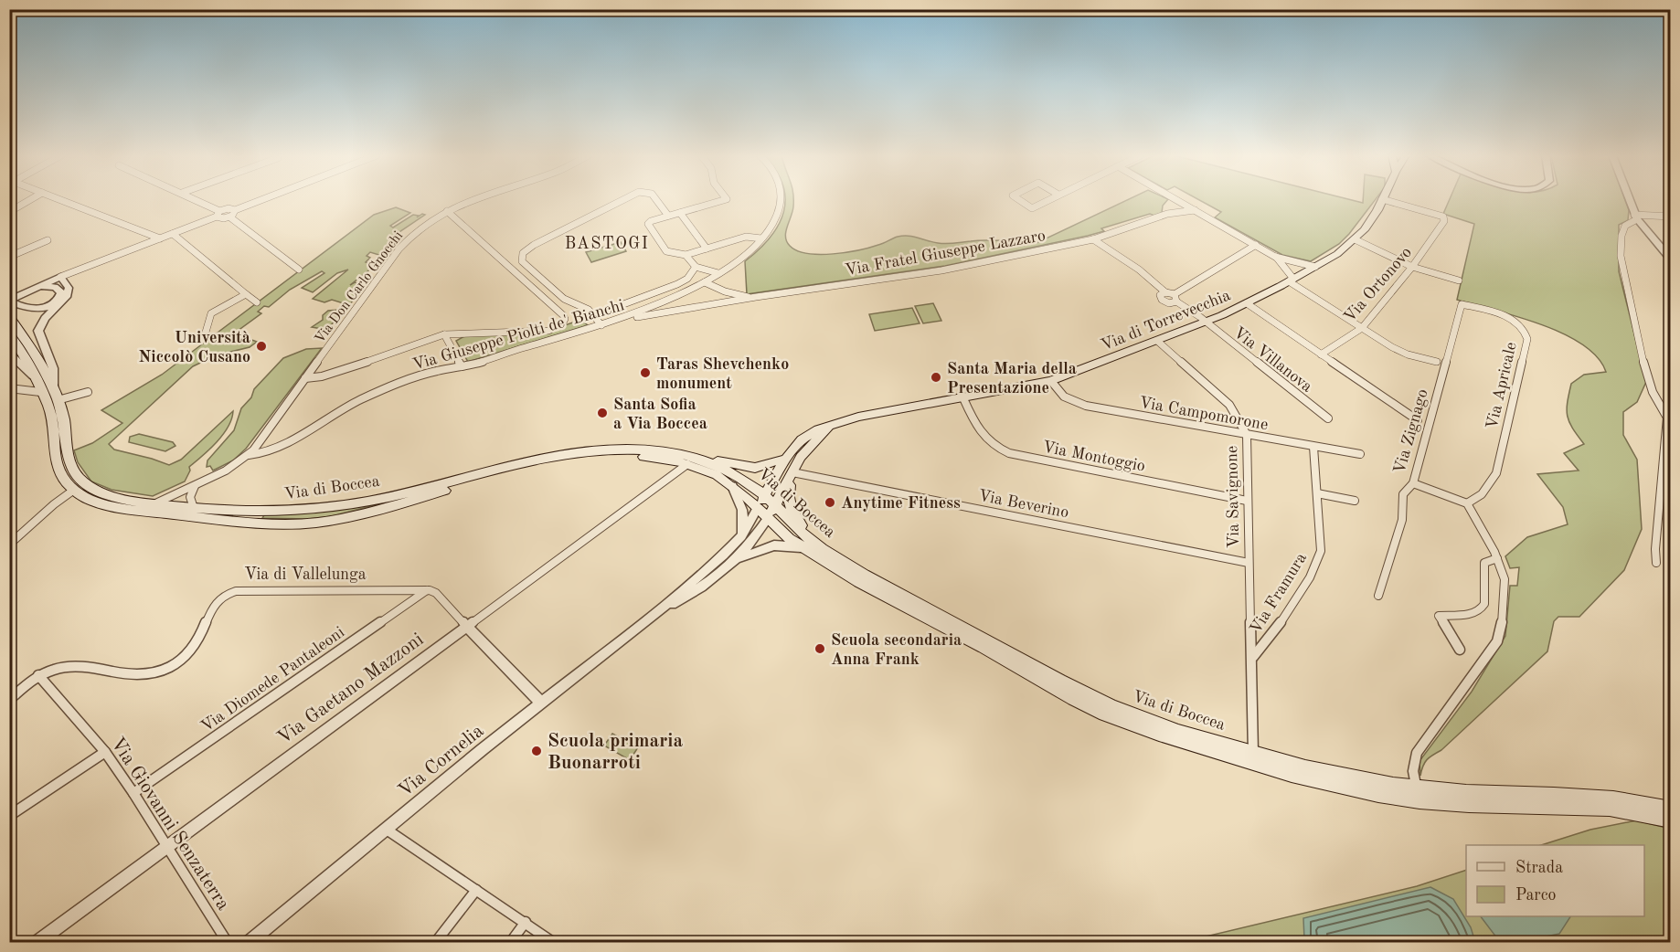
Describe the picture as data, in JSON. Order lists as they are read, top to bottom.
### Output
{
  "streets": {
    "main road": ["Via di Torrevecchia", "Via di Boccea"],
    "street": [
      "Via Fratel Giuseppe Lazzaro",
      "Via Ortonovo",
      "Via Don Carlo Gnocchi",
      "Via Giuseppe Piolti de' Bianchi",
      "Via Villanova",
      "Via Apricale",
      "Via Campomorone",
      "Via Zignago",
      "Via Montoggio",
      "Via Savignone",
      "Via Beverino",
      "Via di Vallelunga",
      "Via Framura",
      "Via Diomede Pantaleoni",
      "Via Gaetano Mazzoni",
      "Via Cornelia",
      "Via Giovanni Senzaterra"
    ]
  },
  "crossings": [
    ["Via Fratel Giuseppe Lazzaro", "Via Giuseppe Piolti de' Bianchi"],
    ["Via Don Carlo Gnocchi", "Via Giuseppe Piolti de' Bianchi"],
    ["Via Don Carlo Gnocchi", "Via di Boccea"],
    ["Via di Torrevecchia", "Via Villanova"],
    ["Via di Torrevecchia", "Via Campomorone"],
    ["Via di Torrevecchia", "Via Montoggio"],
    ["Via di Torrevecchia", "Via di Boccea"],
    ["Via di Torrevecchia", "Via Savignone"],
    ["Via di Torrevecchia", "Via Beverino"],
    ["Via di Torrevecchia", "Via Cornelia"],
    ["Via Apricale", "Via Zignago"],
    ["Via Campomorone", "Via Savignone"],
    ["Via Campomorone", "Via Framura"],
    ["Via Montoggio", "Via Savignone"],
    ["Via di Boccea", "Via Framura"],
    ["Via di Boccea", "Via Gaetano Mazzoni"],
    ["Via di Boccea", "Via Cornelia"],
    ["Via Savignone", "Via Beverino"],
    ["Via Savignone", "Via Framura"],
    ["Via di Vallelunga", "Via Diomede Pantaleoni"],
    ["Via di Vallelunga", "Via Giovanni Senzaterra"],
    ["Via Diomede Pantaleoni", "Via Giovanni Senzaterra"],
    ["Via Gaetano Mazzoni", "Via Giovanni Senzaterra"]
  ],
  "districts": ["BASTOGI"],
  "places": [
    "Università Niccolò Cusano",
    "Taras Shevchenko monument",
    "Santa Maria della Presentazione",
    "Santa Sofia a Via Boccea",
    "Anytime Fitness",
    "Scuola secondaria Anna Frank",
    "Scuola primaria Buonarroti"
  ],
  "legend": ["Strada", "Parco"]
}
